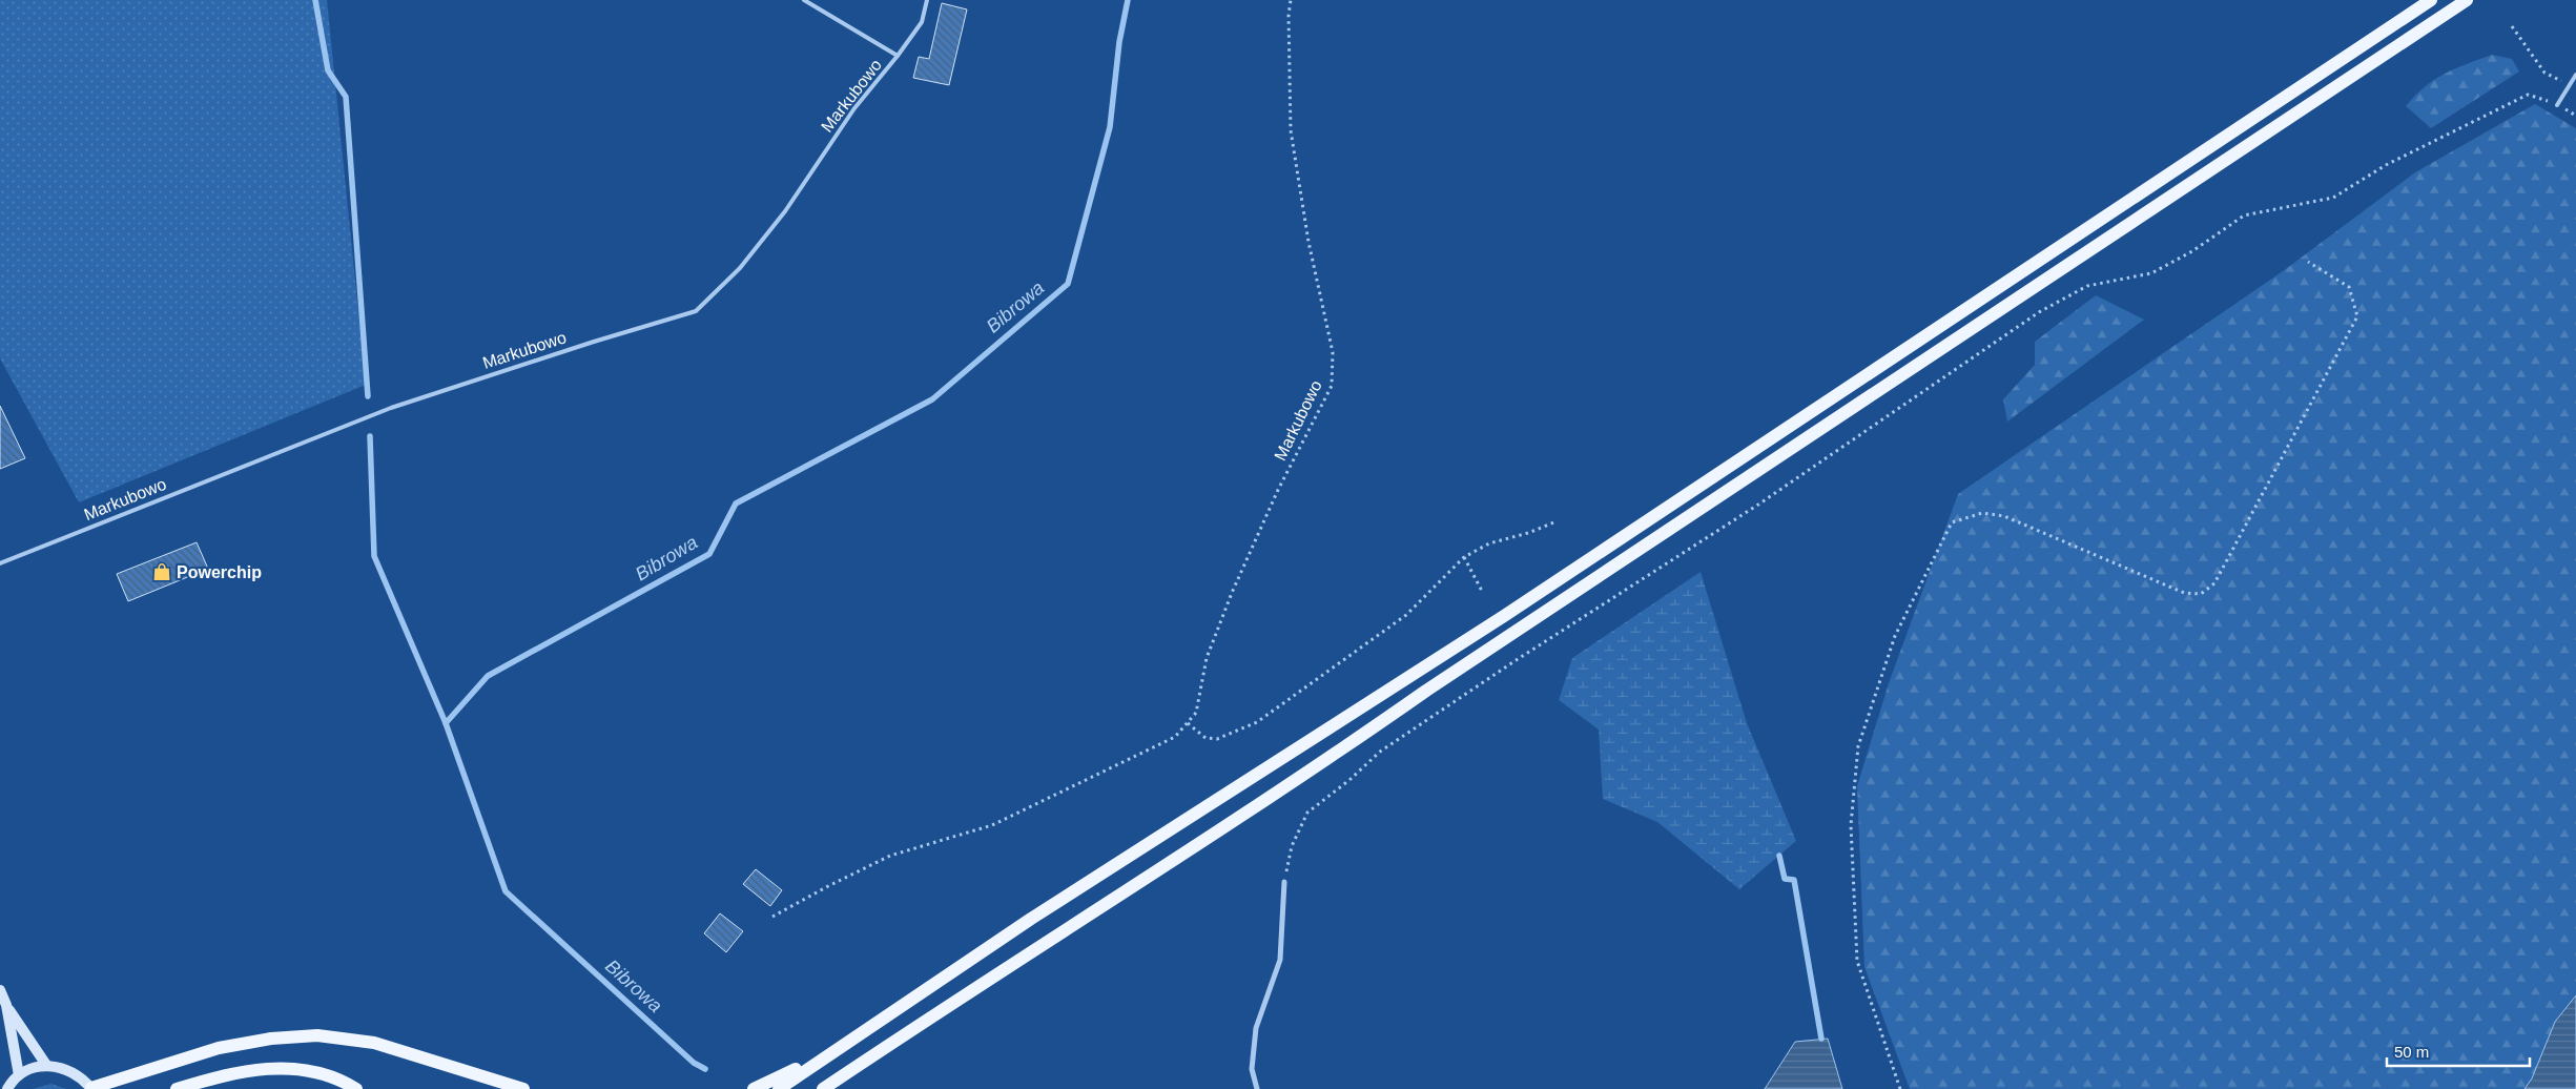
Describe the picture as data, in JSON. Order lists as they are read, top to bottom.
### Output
{
  "streets": {
    "lane": ["Markubowo"]
  },
  "water": ["Bibrowa"],
  "places": {
    "shop": ["Powerchip"]
  },
  "scale_bar": "50 m"
}
